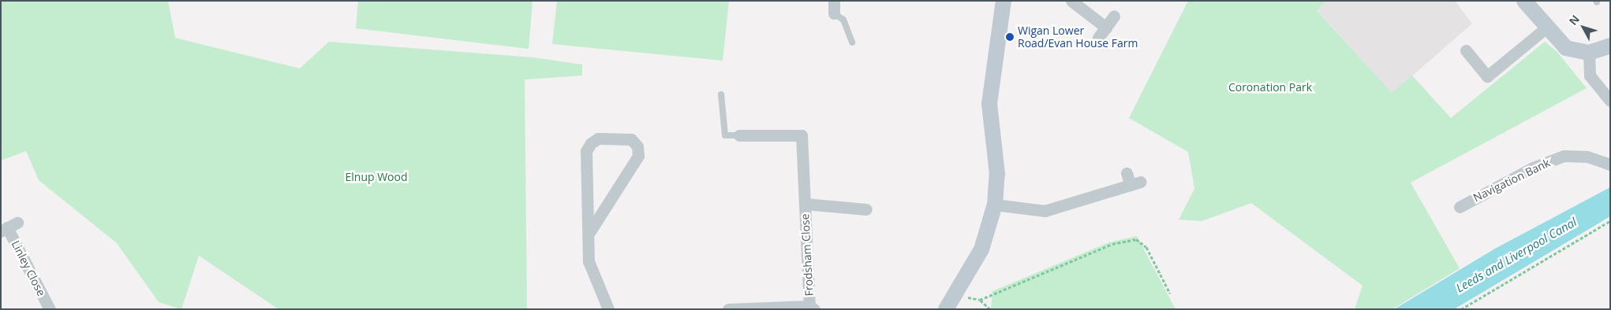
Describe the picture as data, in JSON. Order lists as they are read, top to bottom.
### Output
{
  "streets": {
    "street": ["Navigation Bank", "Frodsham Close", "Linley Close"]
  },
  "water": ["Leeds and Liverpool Canal"],
  "parks": ["Coronation Park", "Elnup Wood"],
  "places": ["Wigan Lower Road/Evan House Farm"],
  "north": "top left"
}
